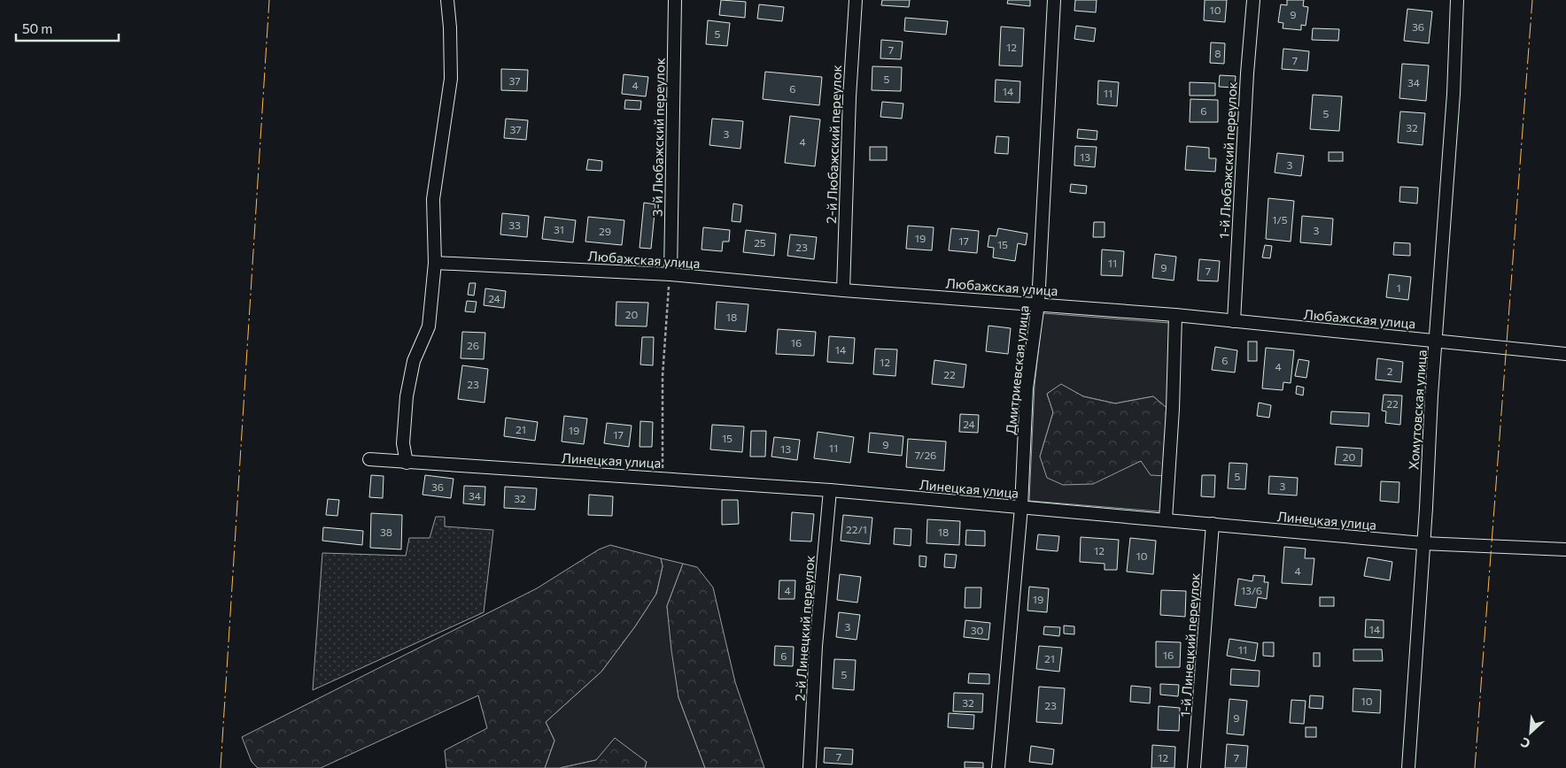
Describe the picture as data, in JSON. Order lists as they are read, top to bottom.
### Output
{
  "streets": {
    "street": [
      "3-й Любажский переулок",
      "2-й Любажский переулок",
      "1-й Любажский переулок",
      "Любажская улица",
      "Дмитриевская улица",
      "Хомутовская улица",
      "Линецкая улица",
      "2-й Линецкий переулок",
      "1-й Линецкий переулок"
    ]
  },
  "crossings": [
    ["3-й Любажский переулок", "Любажская улица"],
    ["2-й Любажский переулок", "Любажская улица"],
    ["1-й Любажский переулок", "Любажская улица"],
    ["Любажская улица", "Дмитриевская улица"],
    ["Любажская улица", "Хомутовская улица"],
    ["Дмитриевская улица", "Линецкая улица"],
    ["Хомутовская улица", "Линецкая улица"],
    ["Линецкая улица", "2-й Линецкий переулок"],
    ["Линецкая улица", "1-й Линецкий переулок"]
  ],
  "house_numbers": [
    "10",
    "9",
    "36",
    "5",
    "12",
    "7",
    "8",
    "7",
    "5",
    "37",
    "34",
    "4",
    "6",
    "14",
    "11",
    "6",
    "5",
    "32",
    "37",
    "3",
    "4",
    "13",
    "3",
    "1/5",
    "33",
    "31",
    "3",
    "29",
    "19",
    "17",
    "25",
    "15",
    "23",
    "11",
    "9",
    "7",
    "1",
    "24",
    "20",
    "18",
    "16",
    "26",
    "14",
    "6",
    "12",
    "4",
    "2",
    "22",
    "23",
    "22",
    "24",
    "21",
    "19",
    "17",
    "15",
    "9",
    "11",
    "13",
    "7/26",
    "20",
    "5",
    "3",
    "36",
    "34",
    "32",
    "22/1",
    "38",
    "18",
    "12",
    "10",
    "4",
    "4",
    "13/6",
    "19",
    "3",
    "14",
    "30",
    "11",
    "16",
    "6",
    "21",
    "5",
    "10",
    "32",
    "23",
    "9",
    "7",
    "12",
    "7"
  ],
  "scale_bar": "50 m",
  "north": "bottom left"
}
